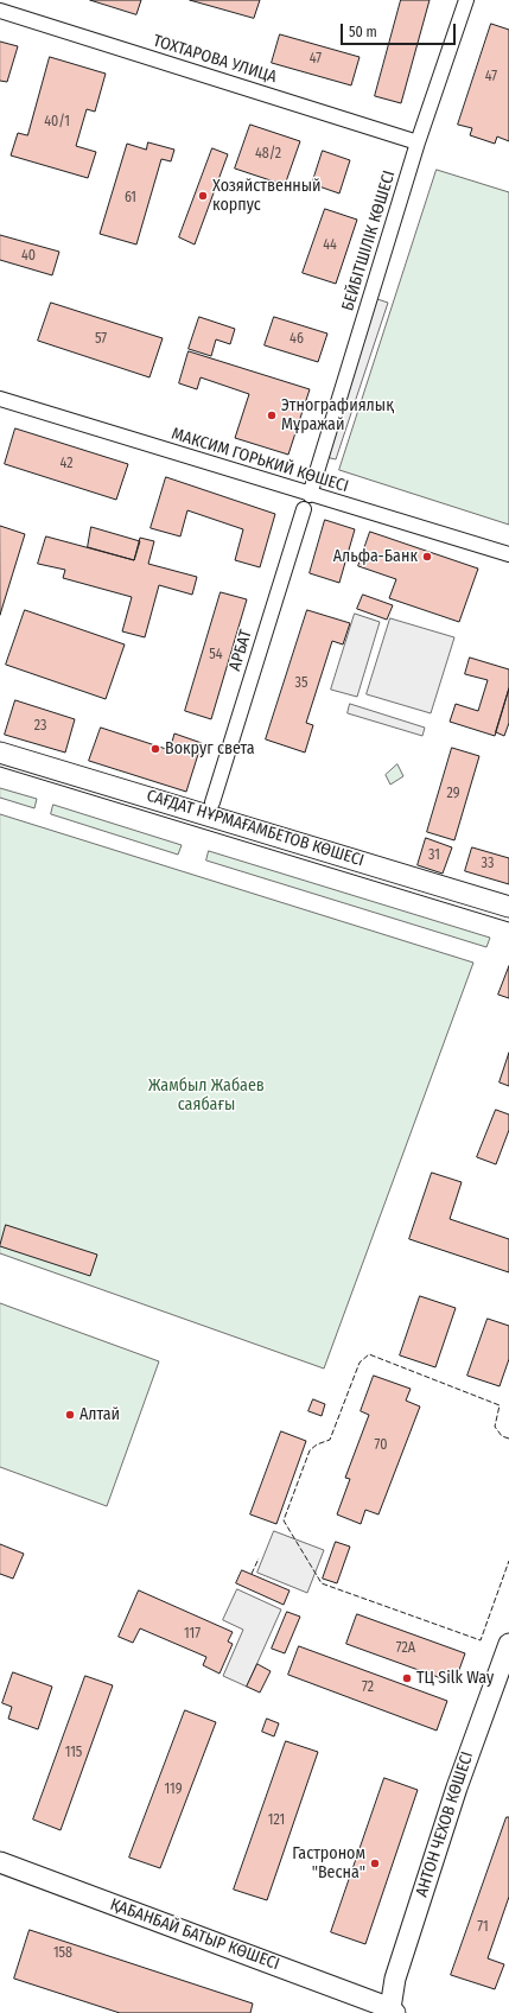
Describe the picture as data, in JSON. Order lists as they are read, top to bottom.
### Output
{
  "streets": {
    "street": [
      "ТОХТАРОВА УЛИЦА",
      "БЕЙБІТШІЛІК КӨШЕСІ",
      "МАКСИМ ГОРЬКИЙ КӨШЕСІ",
      "АРБАТ",
      "САҒДАТ НҰРМАҒАМБЕТОВ КӨШЕСІ",
      "АНТОН ЧЕХОВ КӨШЕСІ",
      "ҚАБАНБАЙ БАТЫР КӨШЕСІ"
    ]
  },
  "crossings": [
    ["ТОХТАРОВА УЛИЦА", "БЕЙБІТШІЛІК КӨШЕСІ"],
    ["БЕЙБІТШІЛІК КӨШЕСІ", "МАКСИМ ГОРЬКИЙ КӨШЕСІ"],
    ["АНТОН ЧЕХОВ КӨШЕСІ", "ҚАБАНБАЙ БАТЫР КӨШЕСІ"]
  ],
  "parks": ["Жамбыл Жабаев саябағы"],
  "places": [
    "Хозяйственный корпус",
    "Этнографиялық Мұражай",
    "Альфа-Банк",
    "Вокруг света",
    "Алтай",
    "ТЦ Silk Way",
    "Гастроном \"Весна\""
  ],
  "house_numbers": [
    "47",
    "47",
    "40/1",
    "48/2",
    "61",
    "44",
    "40",
    "57",
    "46",
    "42",
    "54",
    "35",
    "23",
    "29",
    "31",
    "33",
    "70",
    "117",
    "72А",
    "72",
    "115",
    "119",
    "121",
    "71",
    "158"
  ],
  "scale_bar": "50 m"
}
